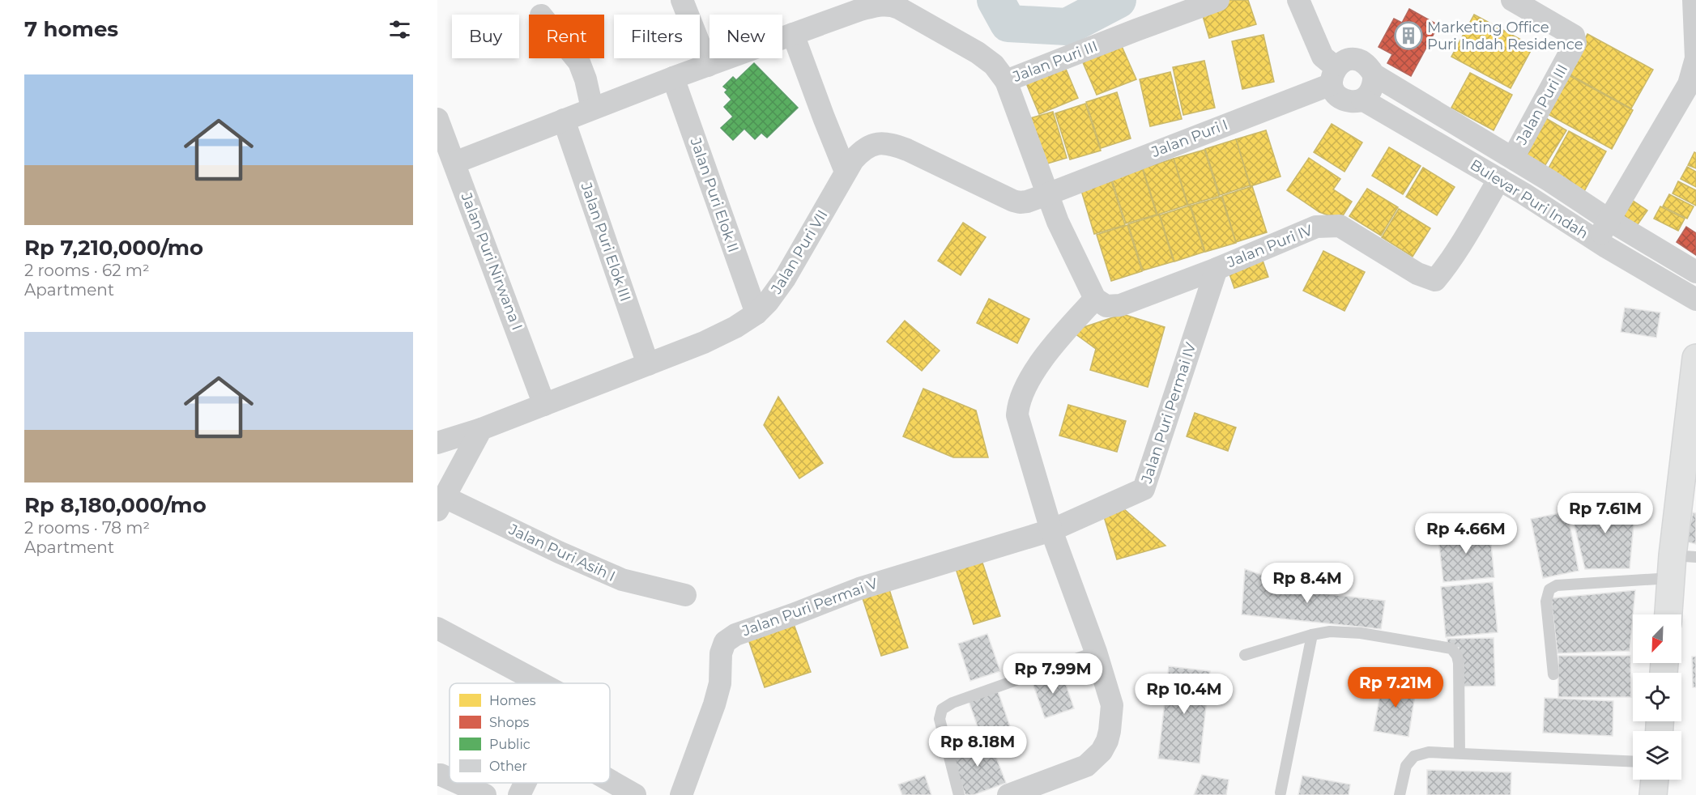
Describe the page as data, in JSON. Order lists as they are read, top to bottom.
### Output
{
  "streets": {
    "street": [
      "Jalan Puri III",
      "Jalan Puri I",
      "Jalan Puri Elok II",
      "Bulevar Puri Indah",
      "Jalan Puri Elok III",
      "Jalan Puri IV",
      "Jalan Puri VII",
      "Jalan Puri Nirwana I",
      "Jalan Puri Permai IV",
      "Jalan Puri Asih I",
      "Jalan Puri Permai V"
    ]
  },
  "crossings": [
    ["Jalan Puri III", "Jalan Puri I"],
    ["Jalan Puri III", "Bulevar Puri Indah"],
    ["Jalan Puri III", "Jalan Puri IV"],
    ["Jalan Puri III", "Jalan Puri VII"],
    ["Jalan Puri I", "Bulevar Puri Indah"],
    ["Jalan Puri I", "Jalan Puri VII"],
    ["Jalan Puri Elok II", "Jalan Puri VII"],
    ["Bulevar Puri Indah", "Jalan Puri IV"],
    ["Jalan Puri Elok III", "Jalan Puri VII"],
    ["Jalan Puri IV", "Jalan Puri Permai IV"],
    ["Jalan Puri VII", "Jalan Puri Nirwana I"],
    ["Jalan Puri Permai IV", "Jalan Puri Permai V"]
  ],
  "places": {
    "building": ["Marketing Office Puri Indah Residence"]
  },
  "legend": [
    "Homes",
    "Shops",
    "Public",
    "Other"
  ],
  "north": "bottom left",
  "page": {
    "heading": "7 homes",
    "chip": [
      "Buy",
      "Rent",
      "Filters",
      "New"
    ],
    "list": [
      {
        "name": "Rp 7,210,000/mo",
        "note": "2 rooms · 62 m² · Apartment"
      },
      {
        "name": "Rp 8,180,000/mo",
        "note": "2 rooms · 78 m² · Apartment"
      }
    ],
    "price": [
      "Rp 7.61M",
      "Rp 4.66M",
      "Rp 8.4M",
      "Rp 7.99M",
      "Rp 7.21M",
      "Rp 10.4M",
      "Rp 8.18M"
    ]
  }
}
